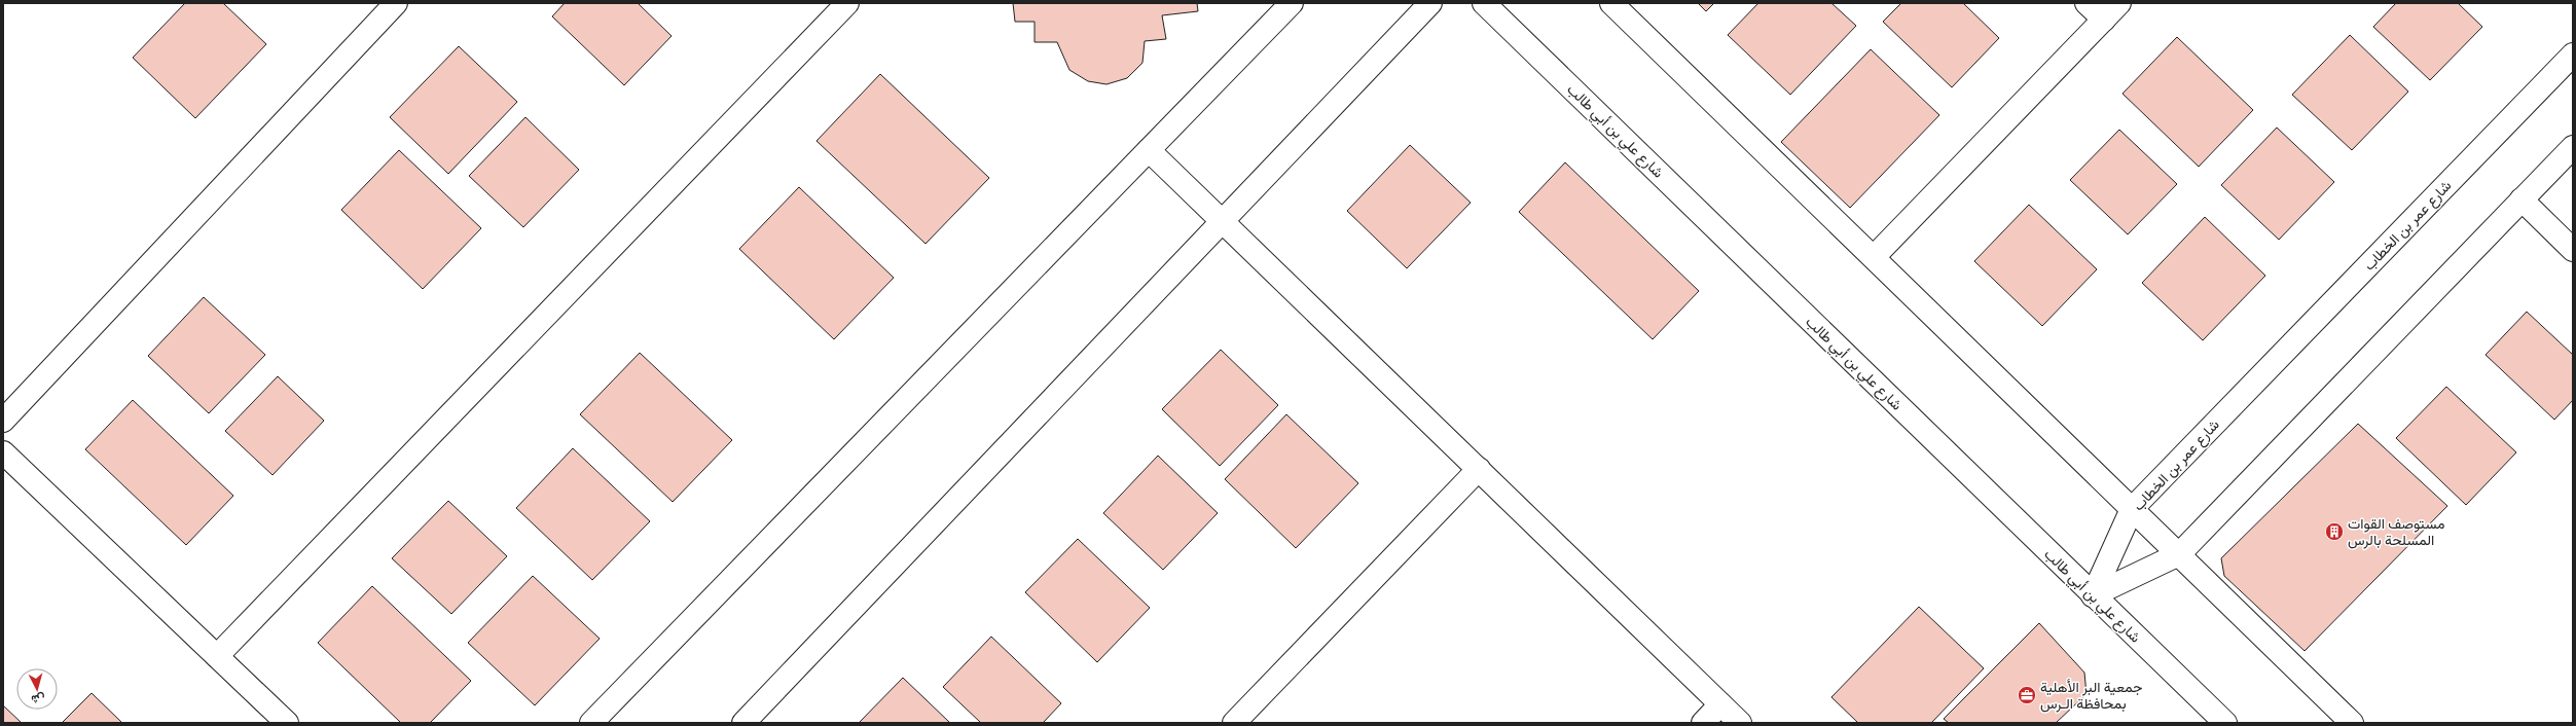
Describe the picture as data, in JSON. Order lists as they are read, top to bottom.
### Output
{
  "streets": {
    "street": ["شارع علي بن أبي طالب", "شارع عمر بن الخطاب"]
  },
  "crossings": [
    ["شارع علي بن أبي طالب", "شارع عمر بن الخطاب"]
  ],
  "places": {
    "building": ["مستوصف القوات المسلحة بالرس"],
    "office": ["جمعية البر الأهلية بمحافظة الـرس"]
  },
  "north": "bottom"
}
